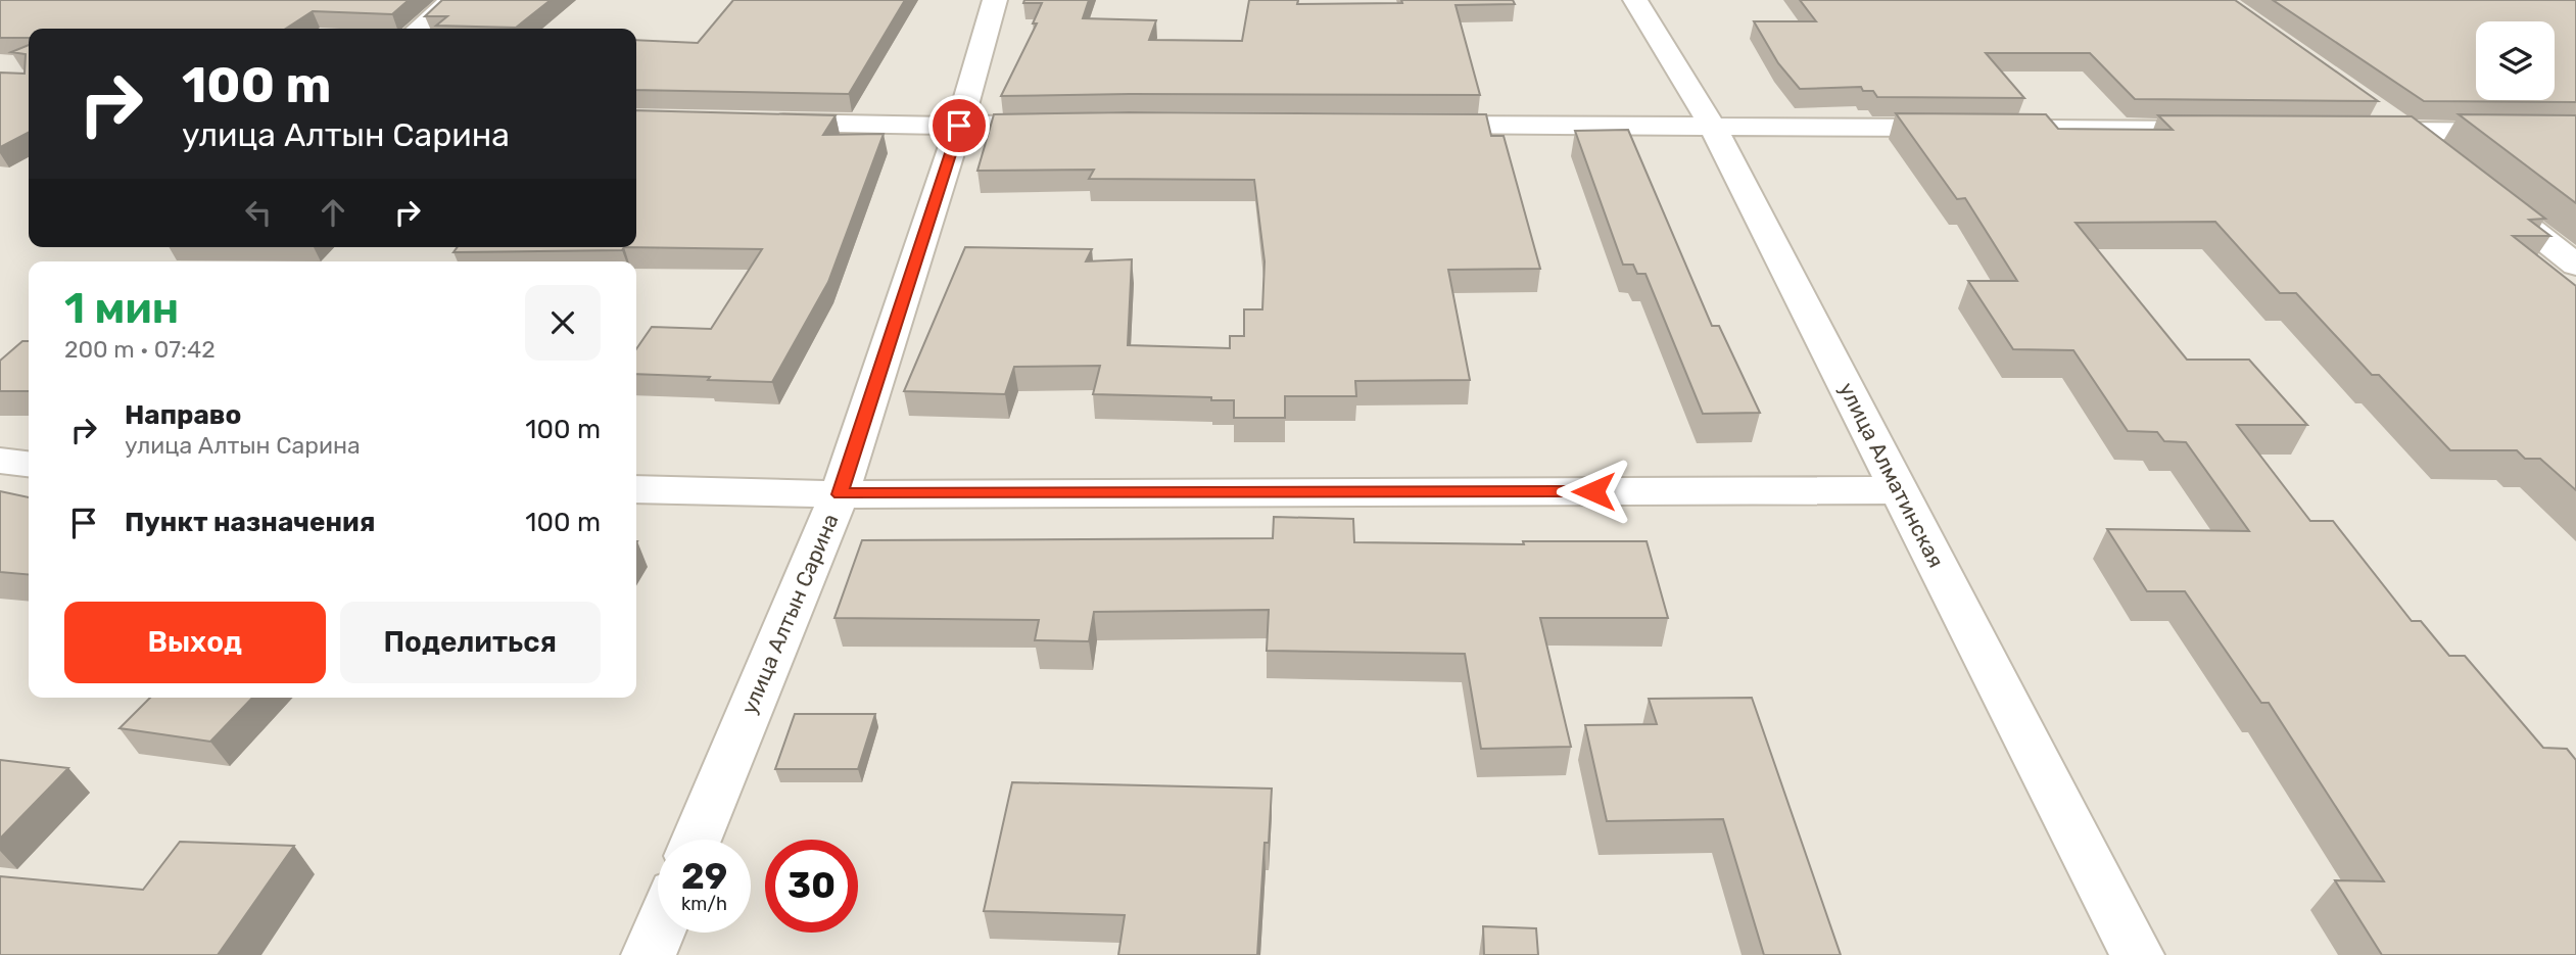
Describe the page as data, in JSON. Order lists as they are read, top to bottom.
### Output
{
  "streets": {
    "street": ["улица Алматинская", "улица Алтын Сарина"]
  },
  "page": {
    "turn": ["100 m", "улица Алтын Сарина"],
    "heading": ["1 мин", "200 m · 07:42"],
    "list": [
      {
        "name": "Направо",
        "note": "улица Алтын Сарина",
        "value": "100 m"
      },
      {
        "name": "Пункт назначения",
        "value": "100 m"
      }
    ],
    "buttons": ["Выход", "Поделиться"],
    "speed": "29 km/h",
    "limit": "30"
  }
}
